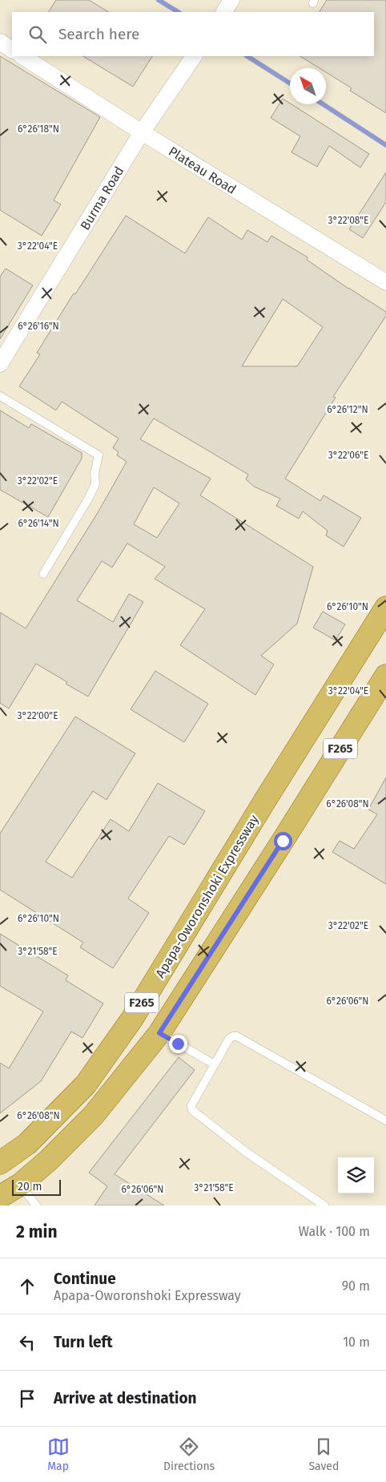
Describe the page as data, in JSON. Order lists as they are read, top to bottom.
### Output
{
  "streets": {
    "main road": ["F265", "Apapa-Oworonshoki Expressway"],
    "street": ["Plateau Road", "Burma Road"]
  },
  "crossings": [
    ["Plateau Road", "Burma Road"]
  ],
  "scale_bar": "20 m",
  "north": "top left",
  "page": {
    "search": "Search here",
    "scale": "20 m",
    "heading": ["2 min", "Walk · 100 m"],
    "list": [
      ["Continue", "Apapa-Oworonshoki Expressway", "90 m"],
      ["Turn left", "10 m"],
      "Arrive at destination"
    ],
    "nav": ["Map", "Directions", "Saved"]
  },
  "coordinates": [
    "6°26'18\"N",
    "3°22'08\"E",
    "3°22'04\"E",
    "6°26'16\"N",
    "6°26'12\"N",
    "3°22'06\"E",
    "3°22'02\"E",
    "6°26'14\"N",
    "6°26'10\"N",
    "3°22'00\"E",
    "6°26'08\"N",
    "3°21'58\"E",
    "6°26'06\"N"
  ]
}
